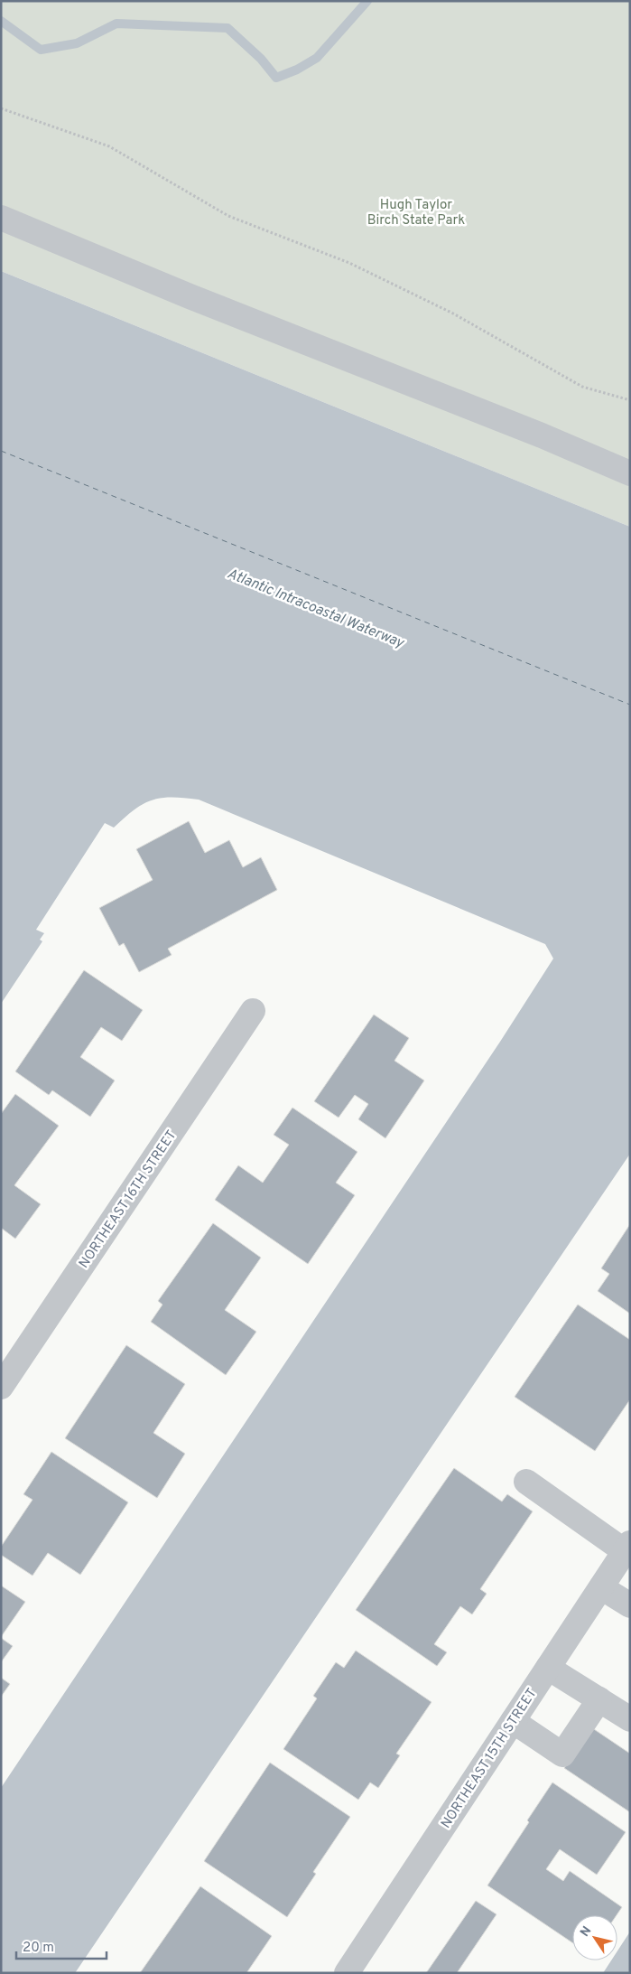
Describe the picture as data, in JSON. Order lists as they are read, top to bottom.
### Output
{
  "streets": {
    "street": ["NORTHEAST 16TH STREET", "NORTHEAST 15TH STREET"]
  },
  "water": ["Atlantic Intracoastal Waterway"],
  "parks": ["Hugh Taylor Birch State Park"],
  "scale_bar": "20 m",
  "north": "top left"
}
